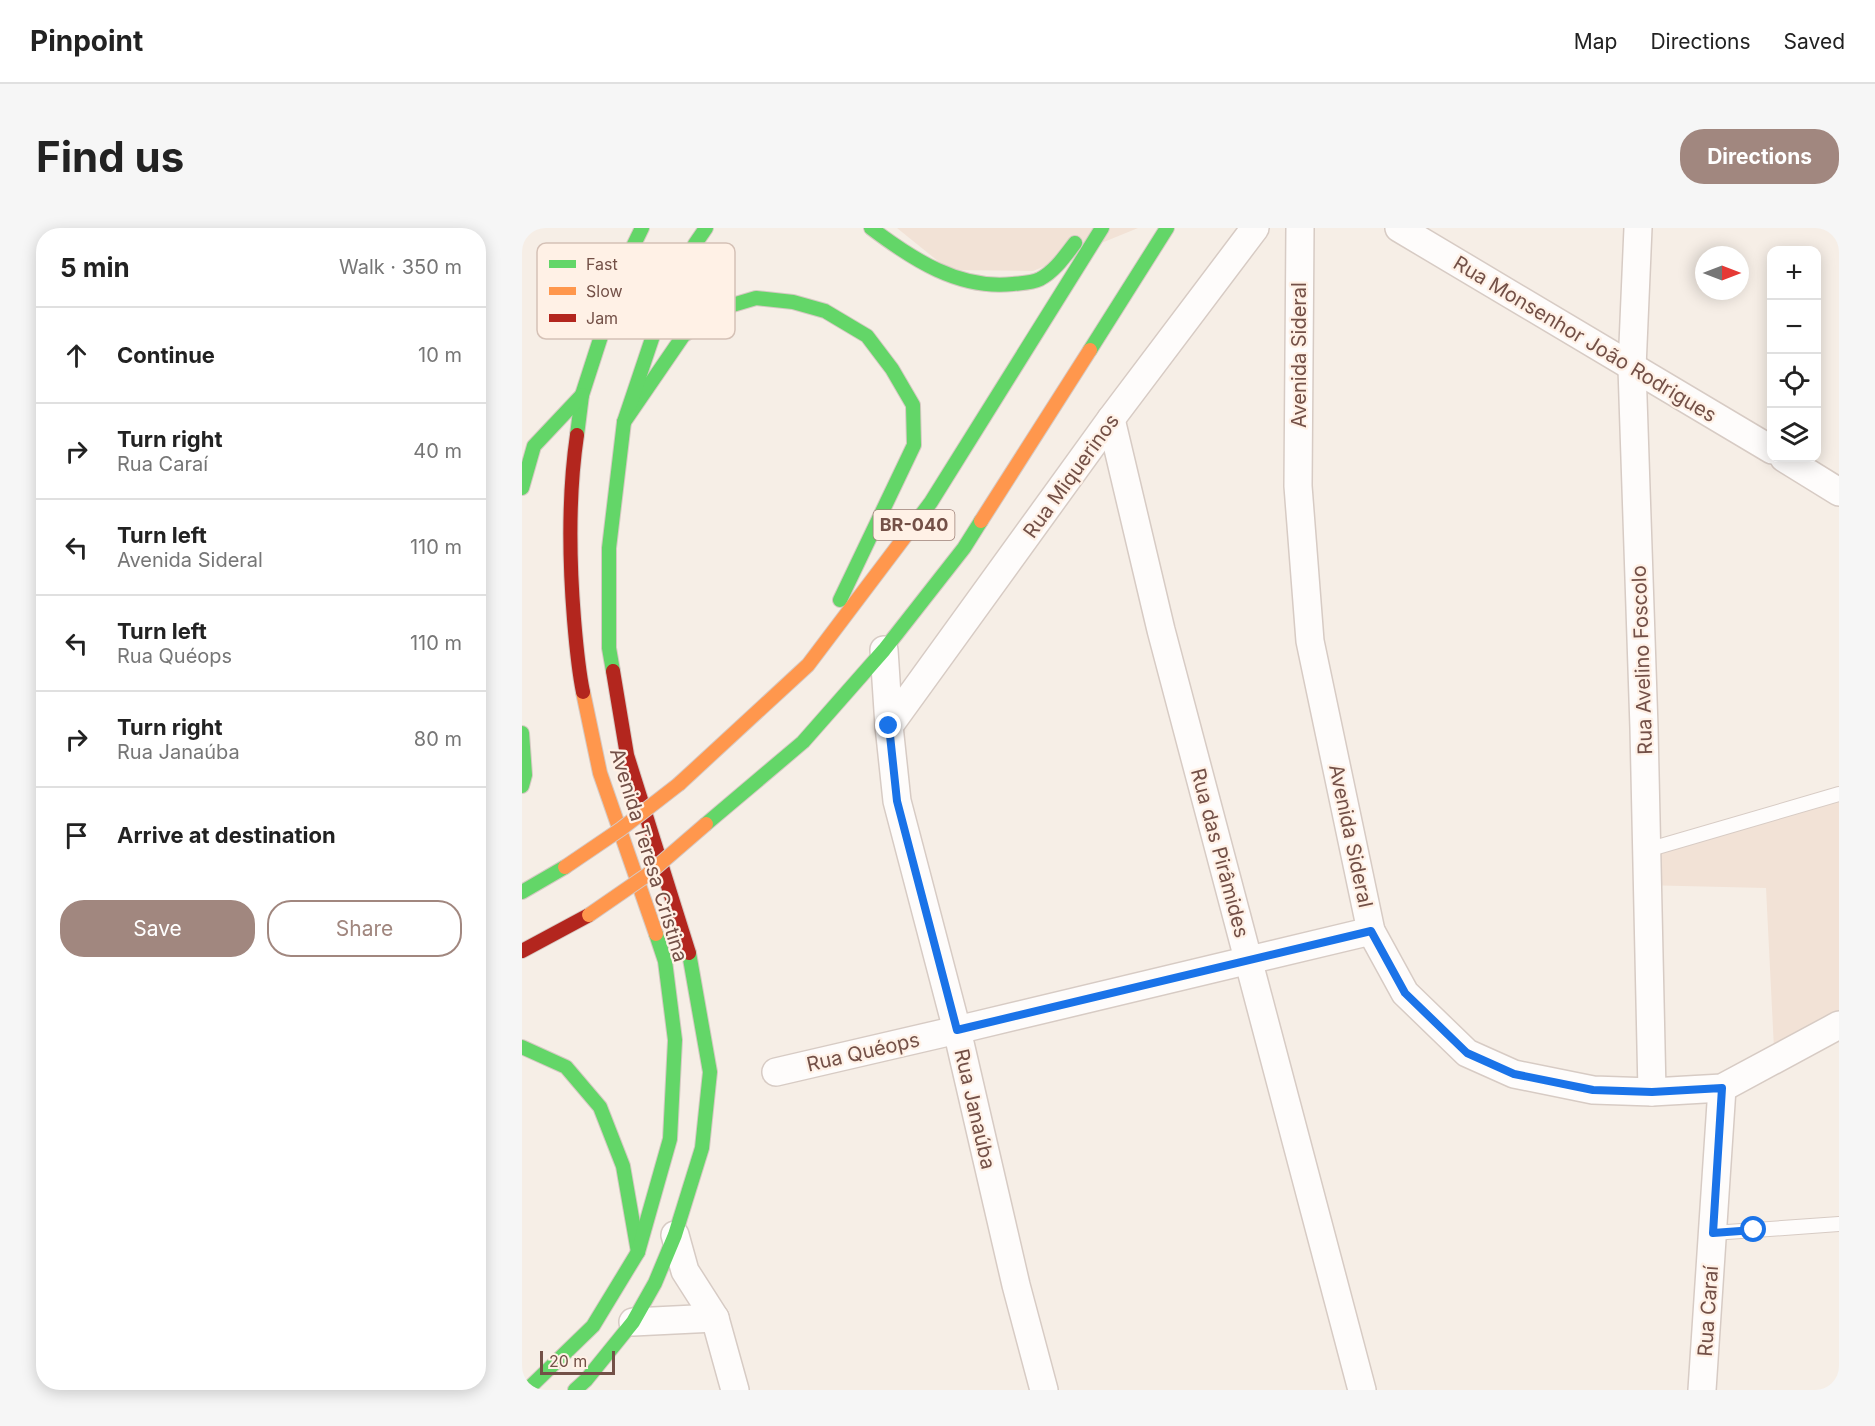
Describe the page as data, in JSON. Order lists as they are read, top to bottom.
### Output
{
  "streets": {
    "main road": ["BR-040", "Avenida Teresa Cristina"],
    "street": [
      "Rua Monsenhor João Rodrigues",
      "Avenida Sideral",
      "Rua Miquerinos",
      "Rua Avelino Foscolo",
      "Rua das Pirâmides",
      "Rua Quéops",
      "Rua Janaúba",
      "Rua Caraí"
    ]
  },
  "crossings": [
    ["Rua Monsenhor João Rodrigues", "Rua Avelino Foscolo"],
    ["Avenida Sideral", "Rua Avelino Foscolo"],
    ["Avenida Sideral", "Rua Quéops"],
    ["Avenida Sideral", "Rua Caraí"],
    ["Rua Miquerinos", "Rua das Pirâmides"],
    ["Rua Miquerinos", "Rua Janaúba"],
    ["BR-040", "Rua Janaúba"],
    ["Rua das Pirâmides", "Rua Quéops"],
    ["Rua Quéops", "Rua Janaúba"]
  ],
  "legend": ["Fast", "Slow", "Jam"],
  "scale_bar": "20 m",
  "north": "right",
  "page": {
    "header": "Pinpoint",
    "nav": ["Map", "Directions", "Saved"],
    "buttons": [
      "Directions",
      ["Save", "Share"]
    ],
    "title": "Find us",
    "heading": ["5 min", "Walk · 350 m"],
    "map_buttons": ["+", "−"],
    "list": [
      ["Continue", "10 m"],
      ["Turn right", "Rua Caraí", "40 m"],
      ["Turn left", "Avenida Sideral", "110 m"],
      ["Turn left", "Rua Quéops", "110 m"],
      ["Turn right", "Rua Janaúba", "80 m"],
      "Arrive at destination"
    ],
    "scale": "20 m"
  }
}
